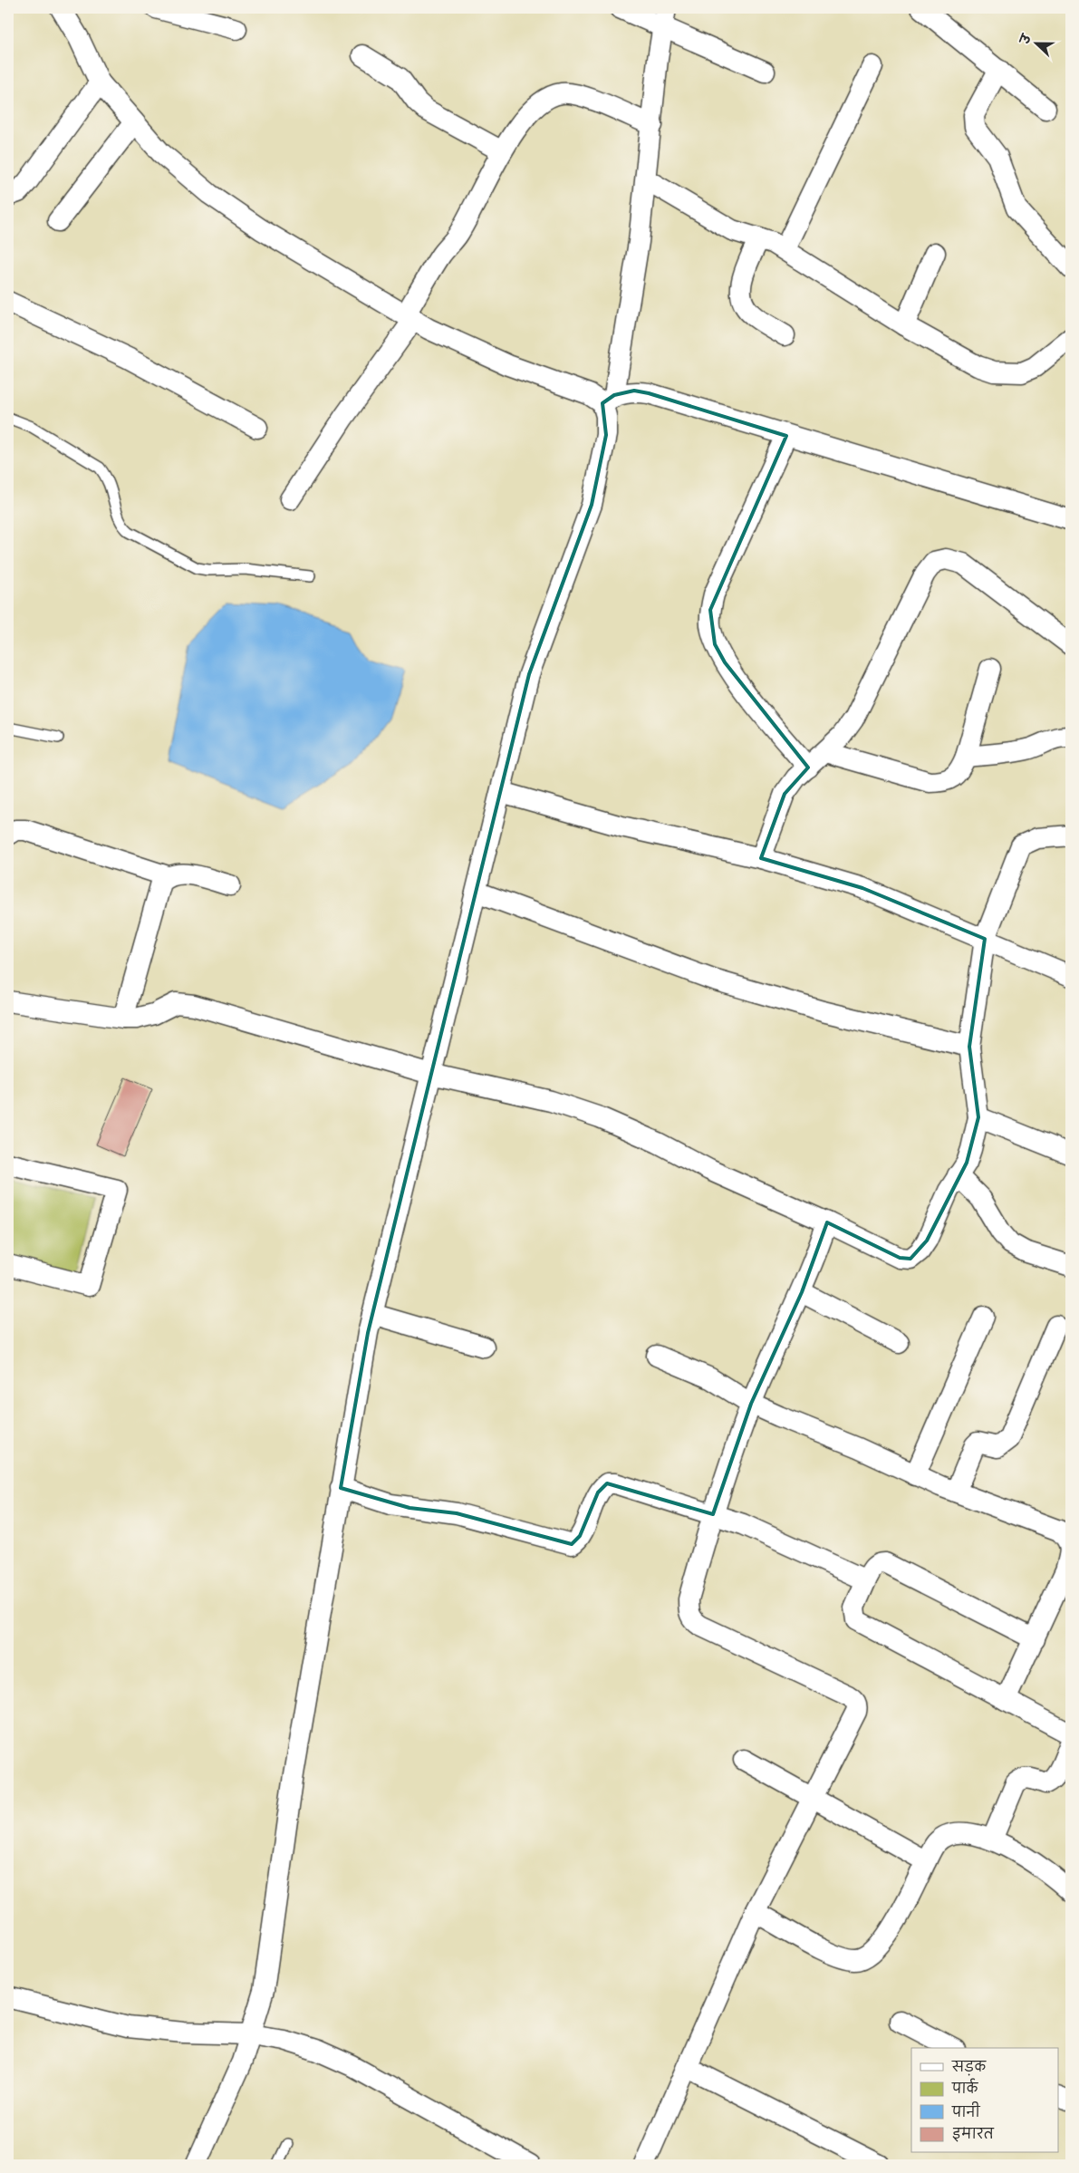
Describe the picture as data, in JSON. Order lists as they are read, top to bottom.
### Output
{
  "legend": [
    "सड़क",
    "पार्क",
    "पानी",
    "इमारत"
  ],
  "north": "left"
}
